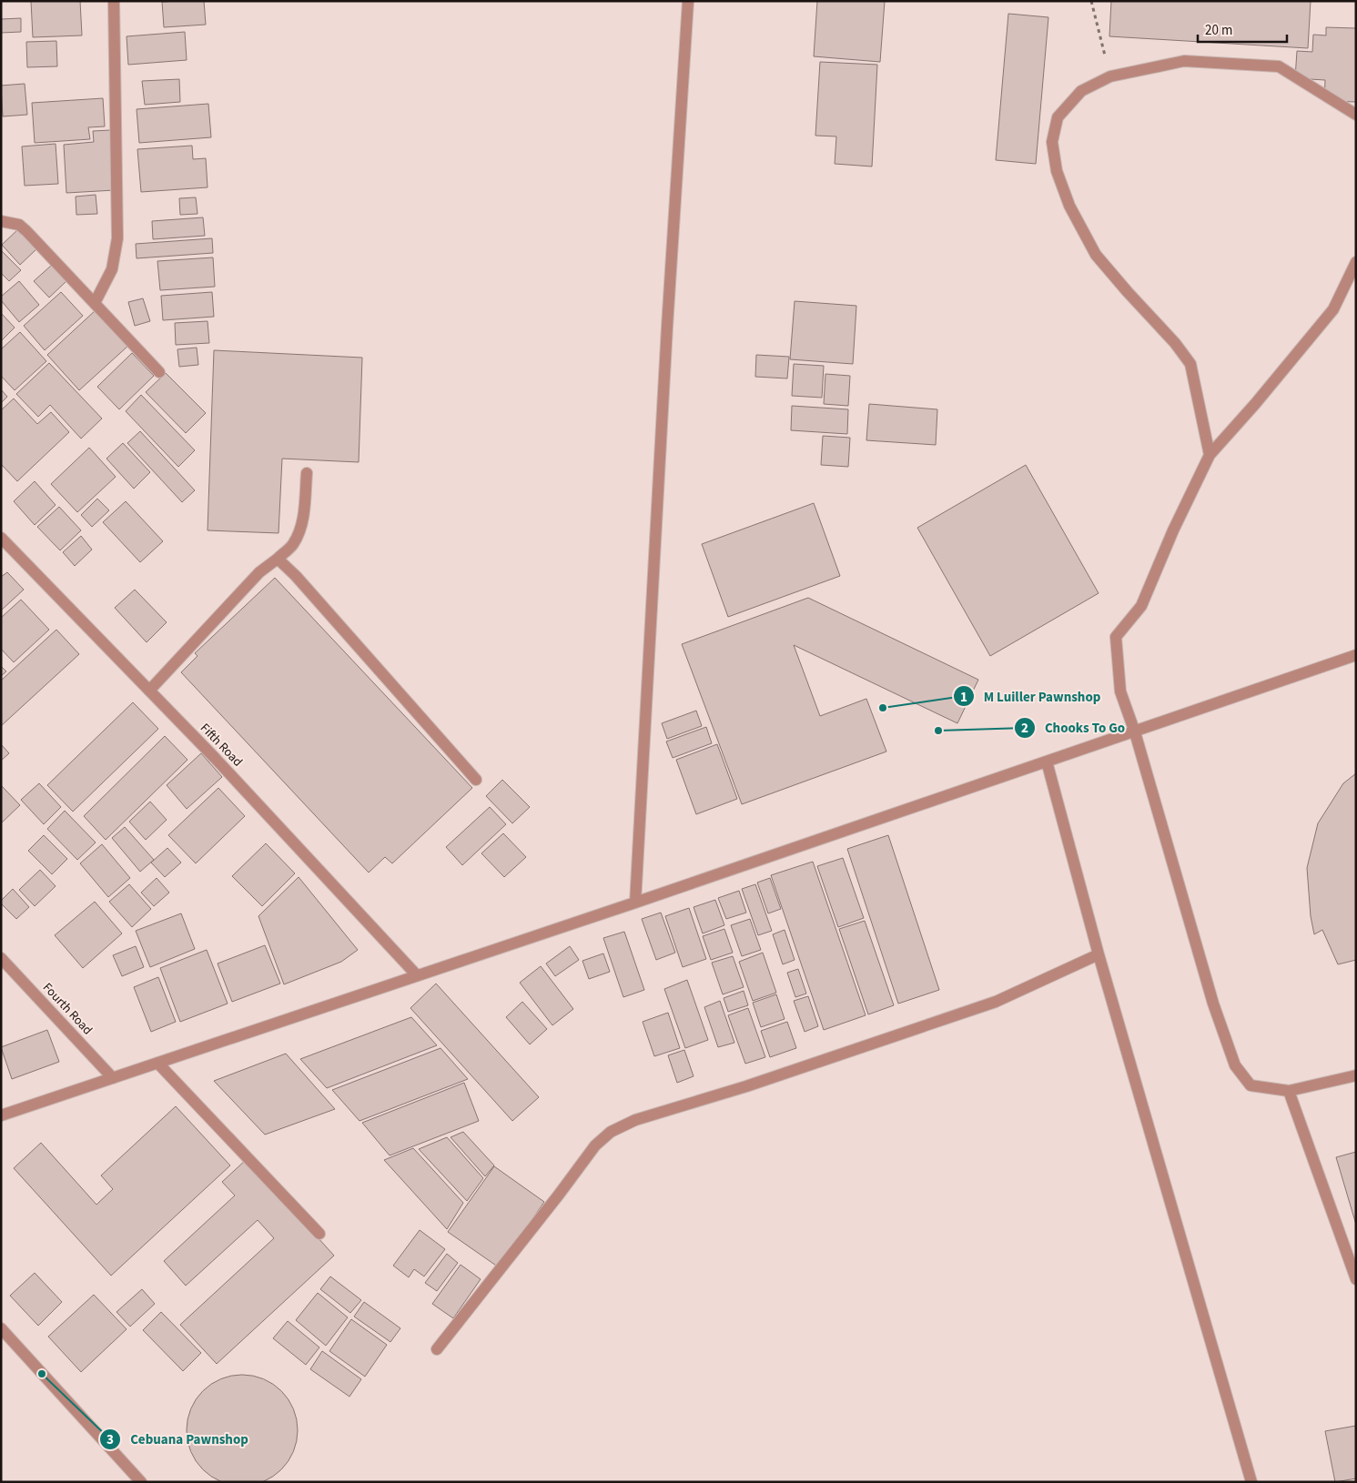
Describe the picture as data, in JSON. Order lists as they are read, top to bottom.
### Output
{
  "streets": {
    "street": ["Fifth Road", "Fourth Road"]
  },
  "places": ["M Luiller Pawnshop", "Chooks To Go", "Cebuana Pawnshop"],
  "scale_bar": "20 m"
}
